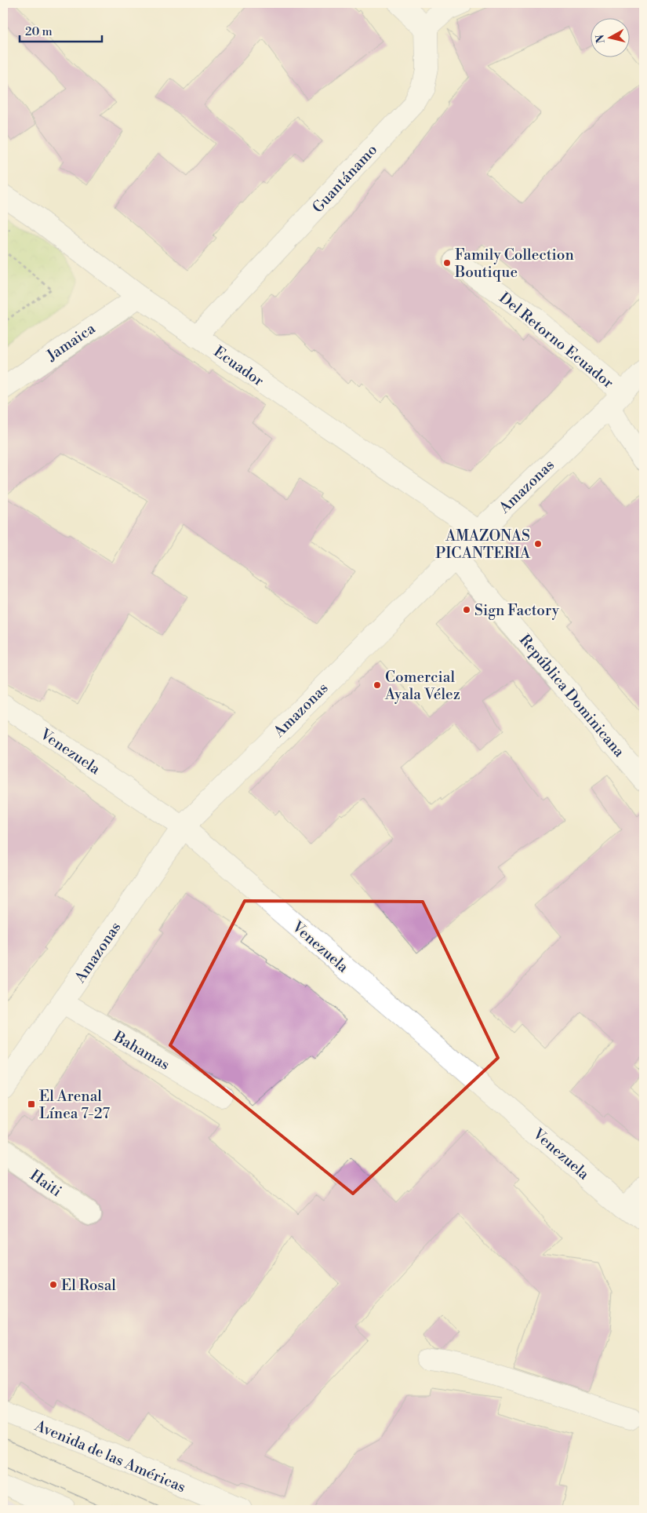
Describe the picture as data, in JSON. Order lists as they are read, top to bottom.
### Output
{
  "streets": {
    "street": [
      "Guantánamo",
      "Del Retorno Ecuador",
      "Jamaica",
      "Ecuador",
      "Amazonas",
      "República Dominicana",
      "Venezuela",
      "Bahamas",
      "Haiti",
      "Avenida de las Américas"
    ]
  },
  "crossings": [
    ["Guantánamo", "Ecuador"],
    ["Del Retorno Ecuador", "Amazonas"],
    ["Jamaica", "Ecuador"],
    ["Ecuador", "Amazonas"],
    ["Amazonas", "República Dominicana"],
    ["Amazonas", "Venezuela"],
    ["Amazonas", "Bahamas"]
  ],
  "places": {
    "other": [
      "Family Collection Boutique",
      "AMAZONAS PICANTERIA",
      "Sign Factory",
      "Comercial Ayala Vélez",
      "El Rosal"
    ],
    "transit": ["El Arenal Línea 7-27"]
  },
  "scale_bar": "20 m",
  "north": "left"
}
